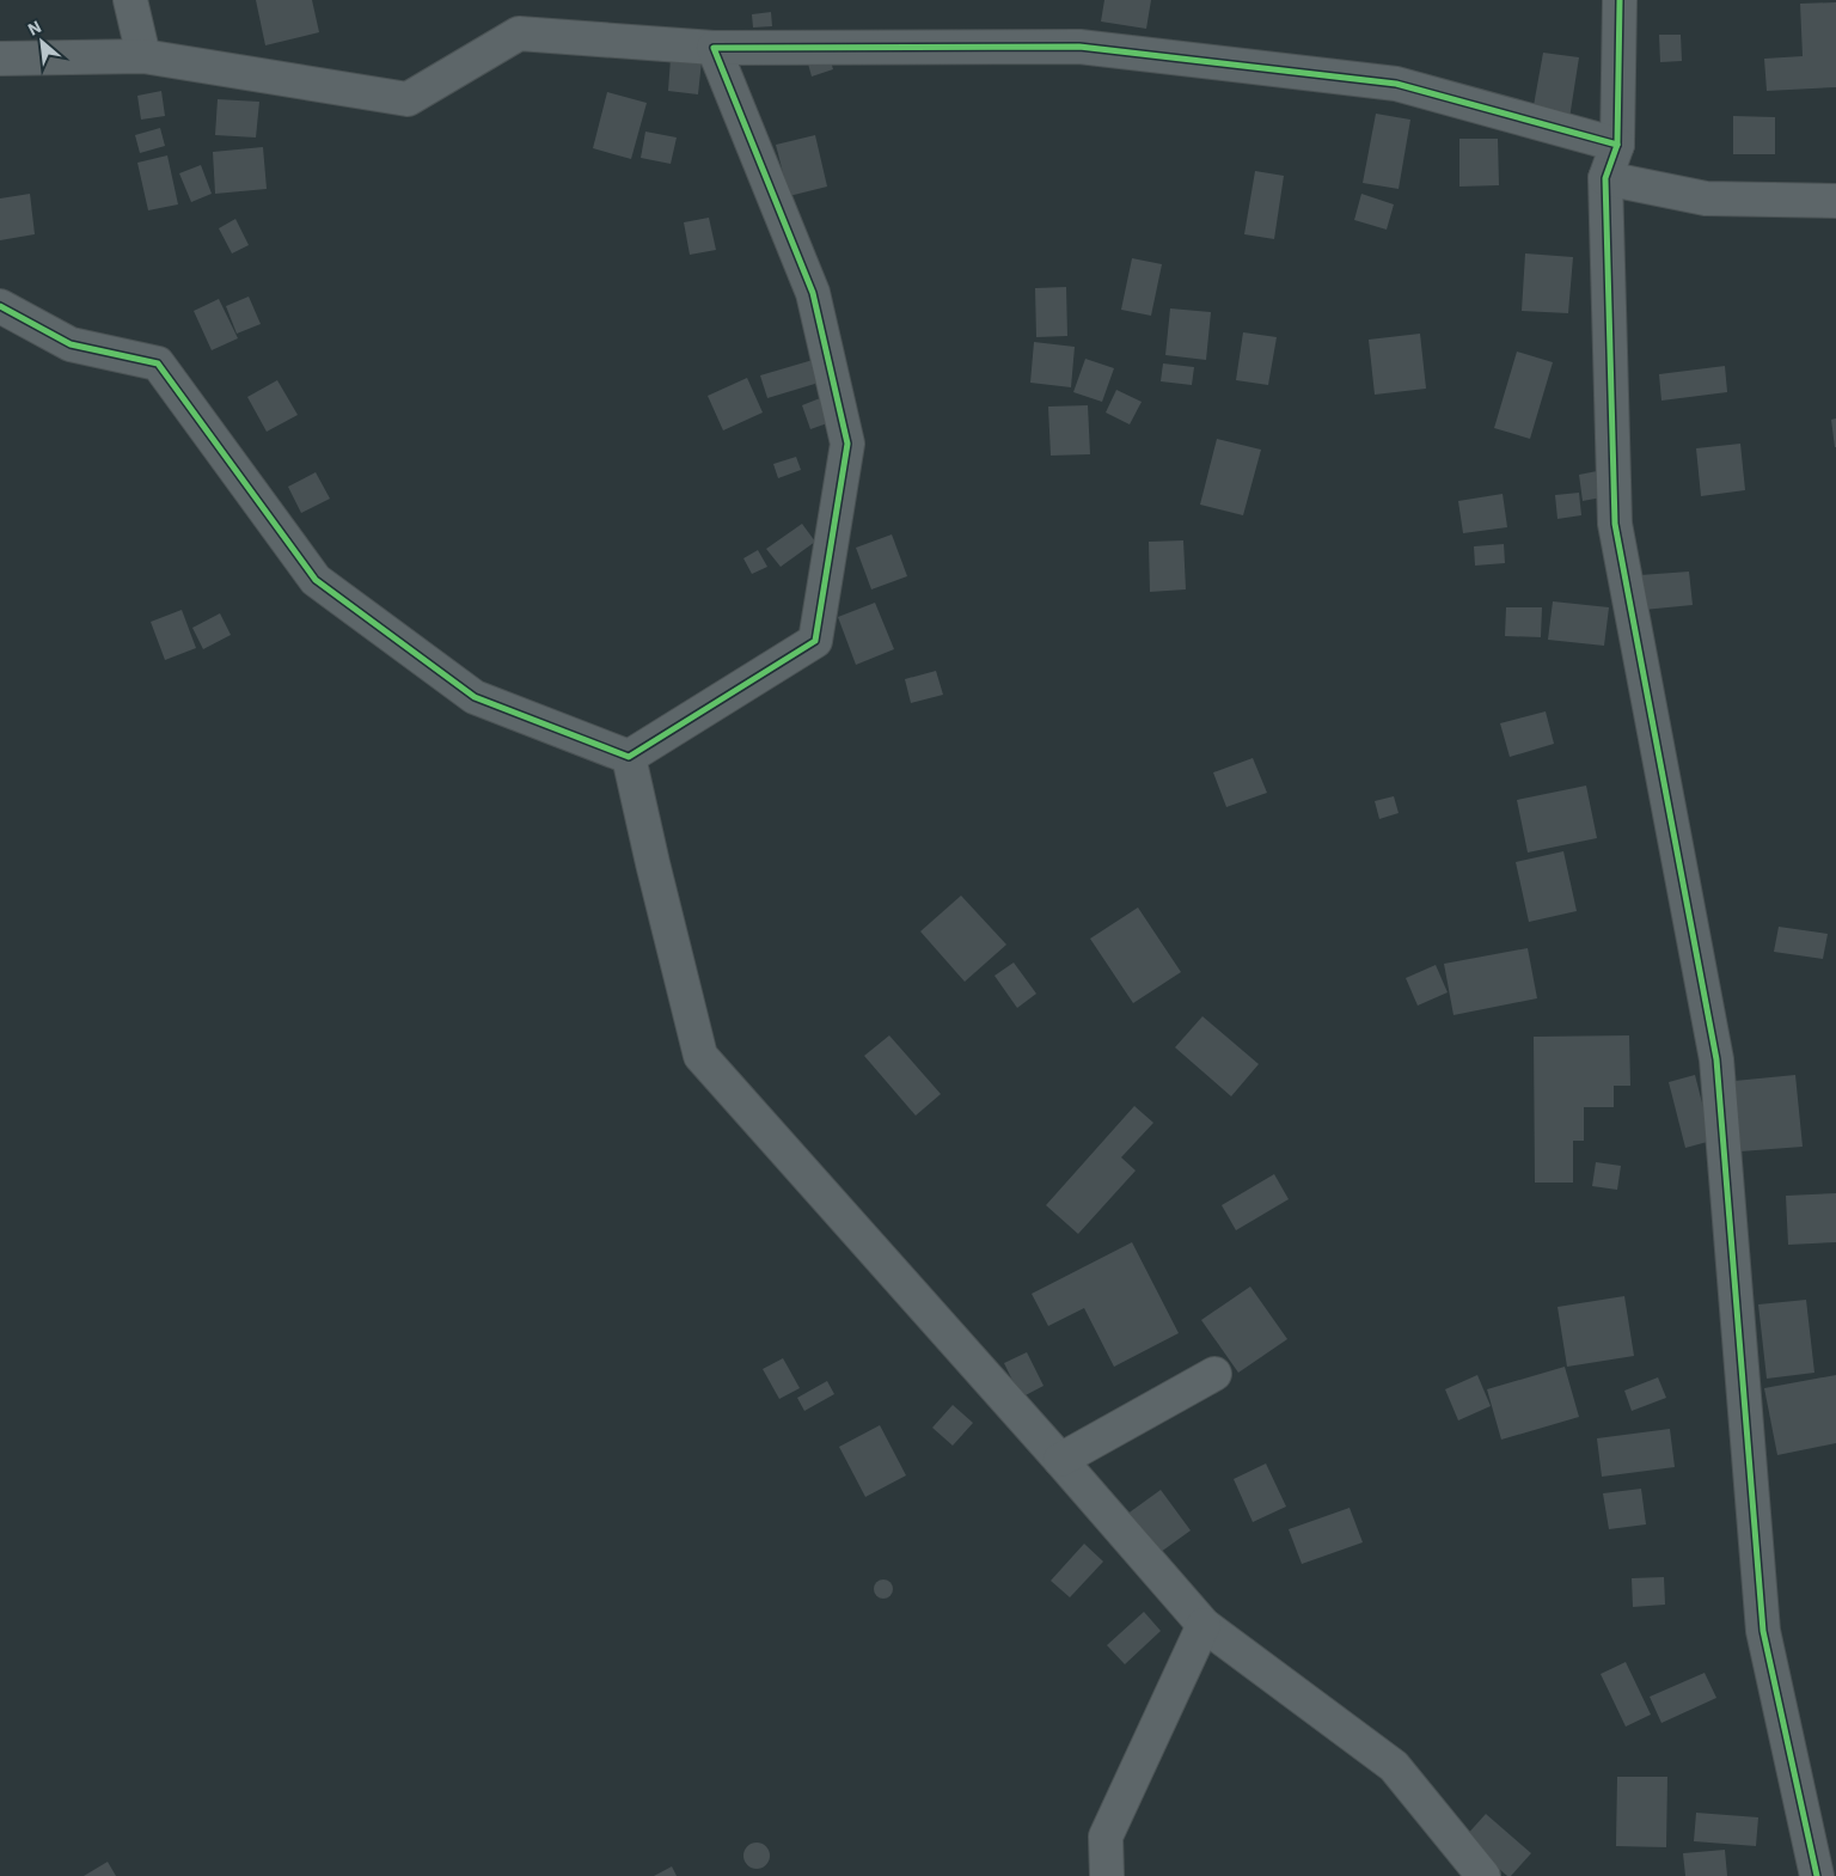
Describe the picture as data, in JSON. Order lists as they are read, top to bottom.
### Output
{
  "north": "top left"
}
